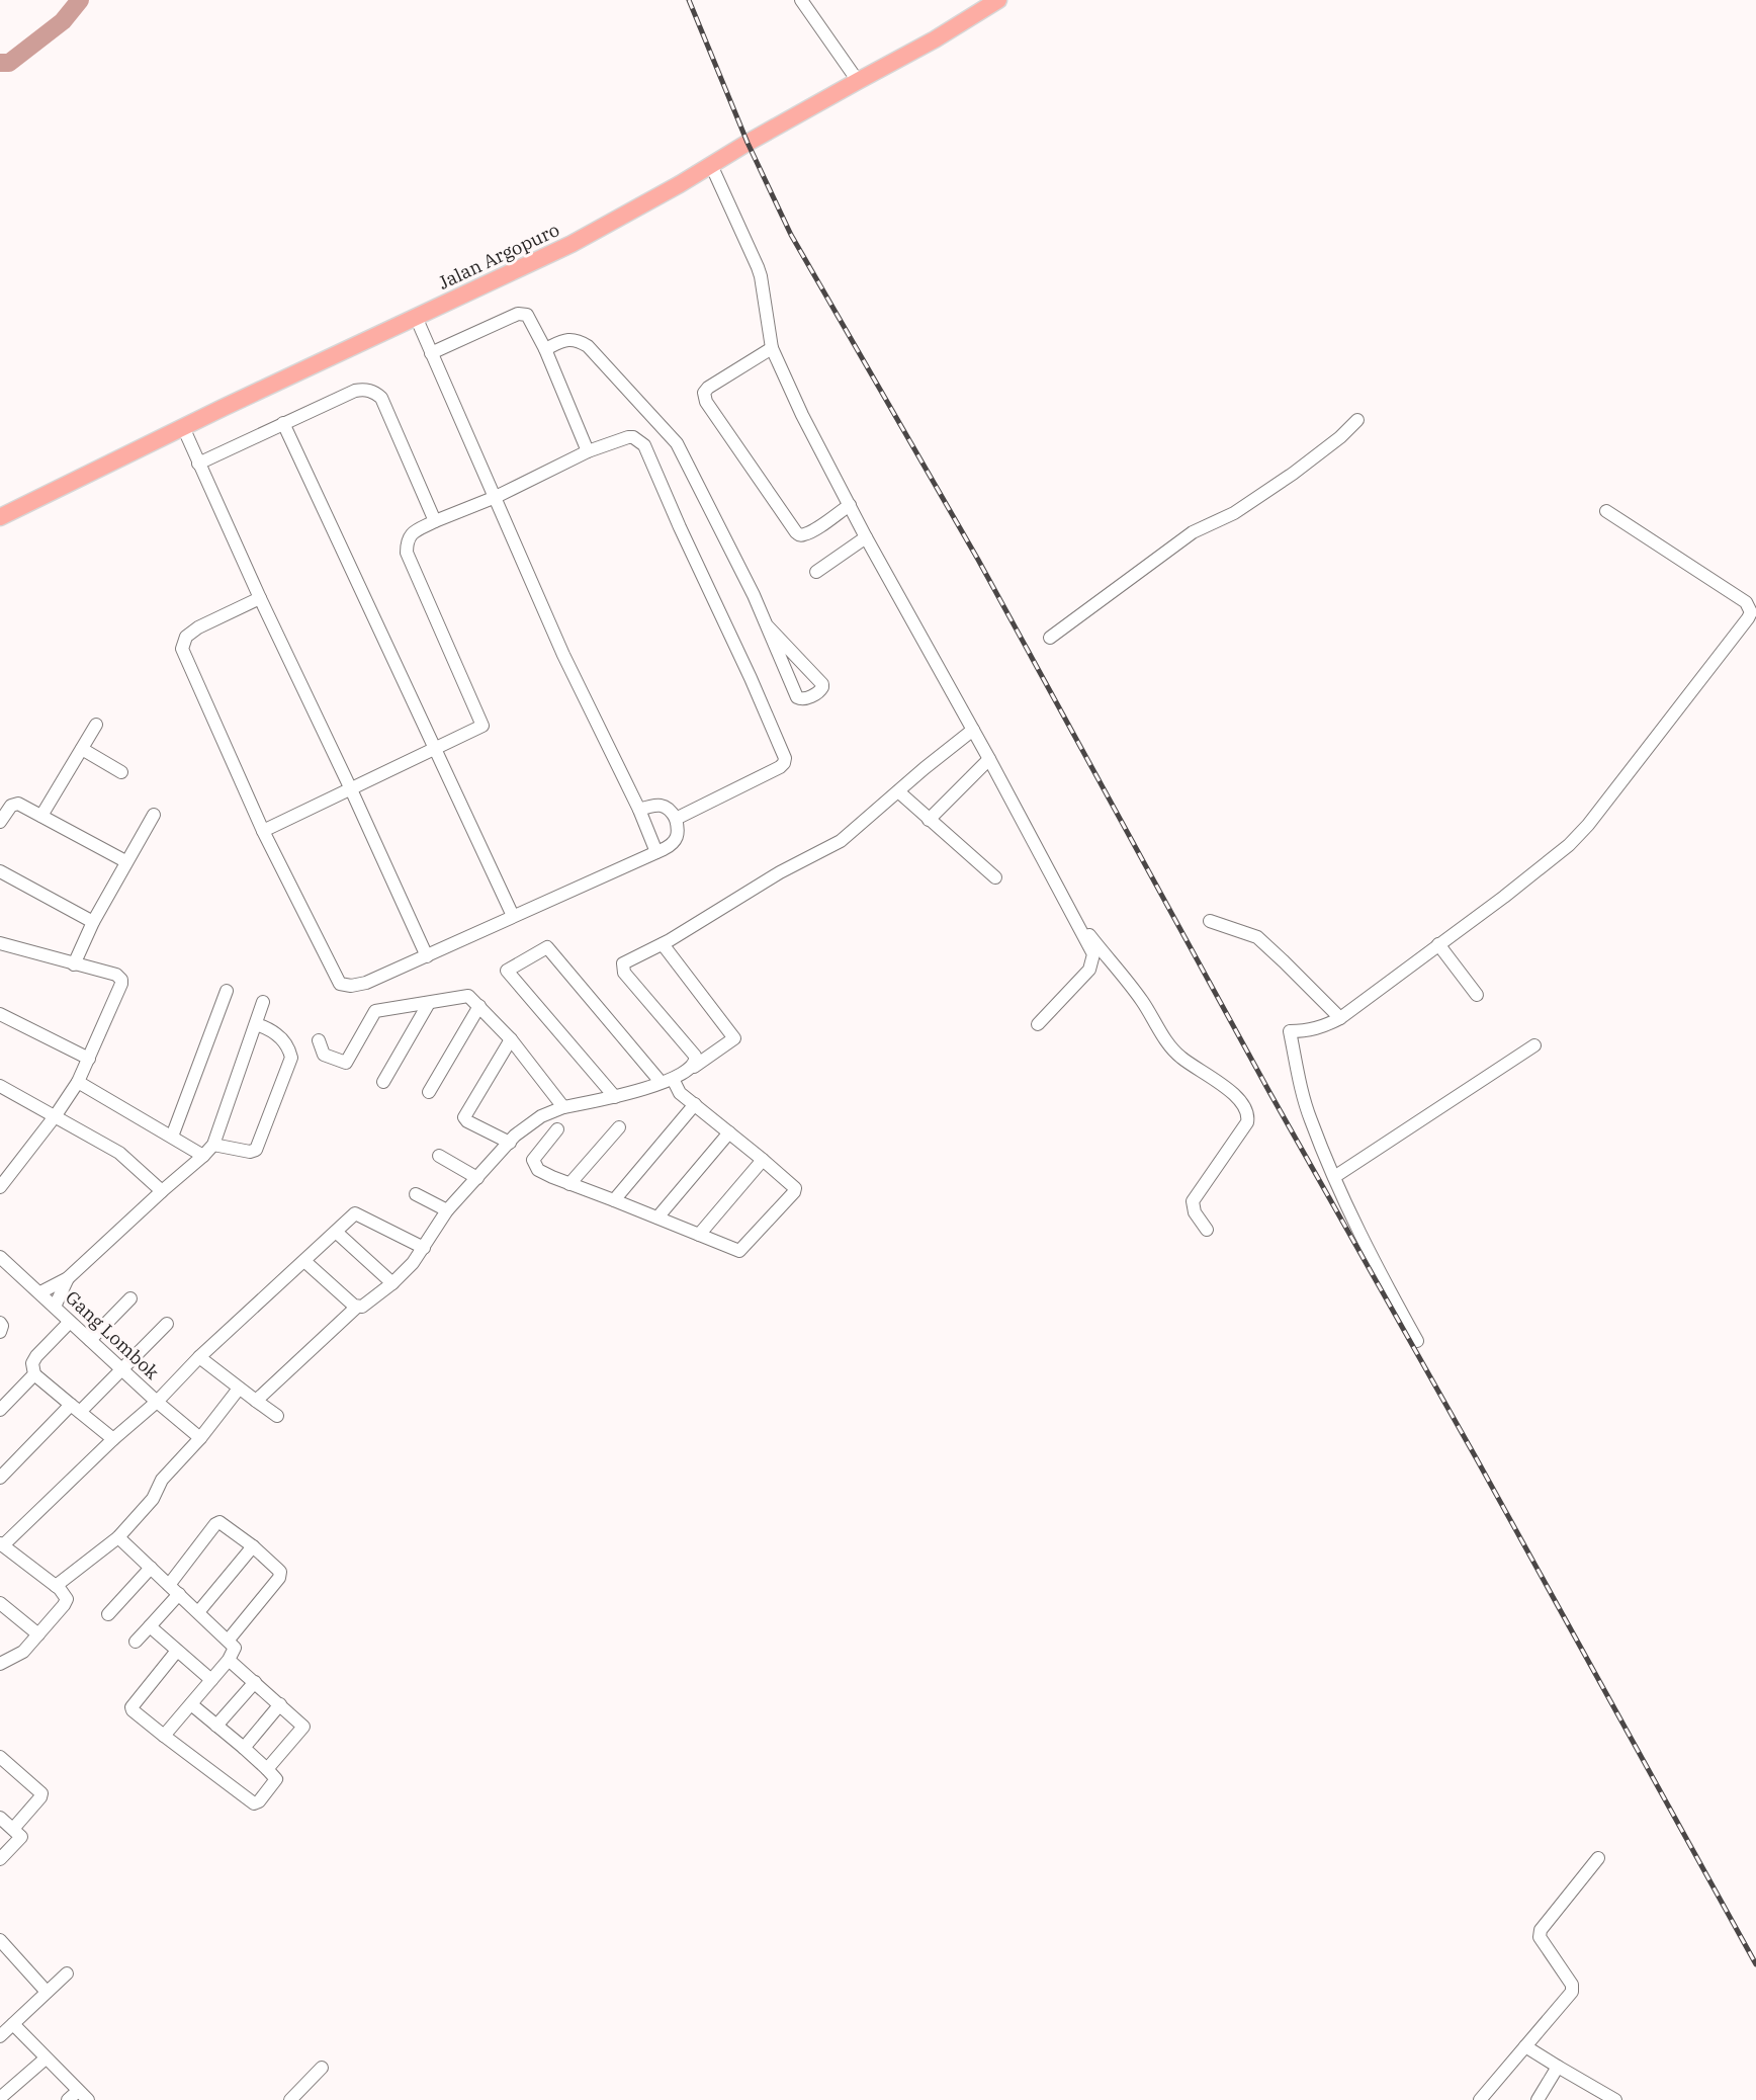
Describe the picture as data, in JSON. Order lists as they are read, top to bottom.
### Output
{
  "streets": {
    "highway": ["Jalan Argopuro"],
    "street": ["Gang Lombok"]
  }
}
